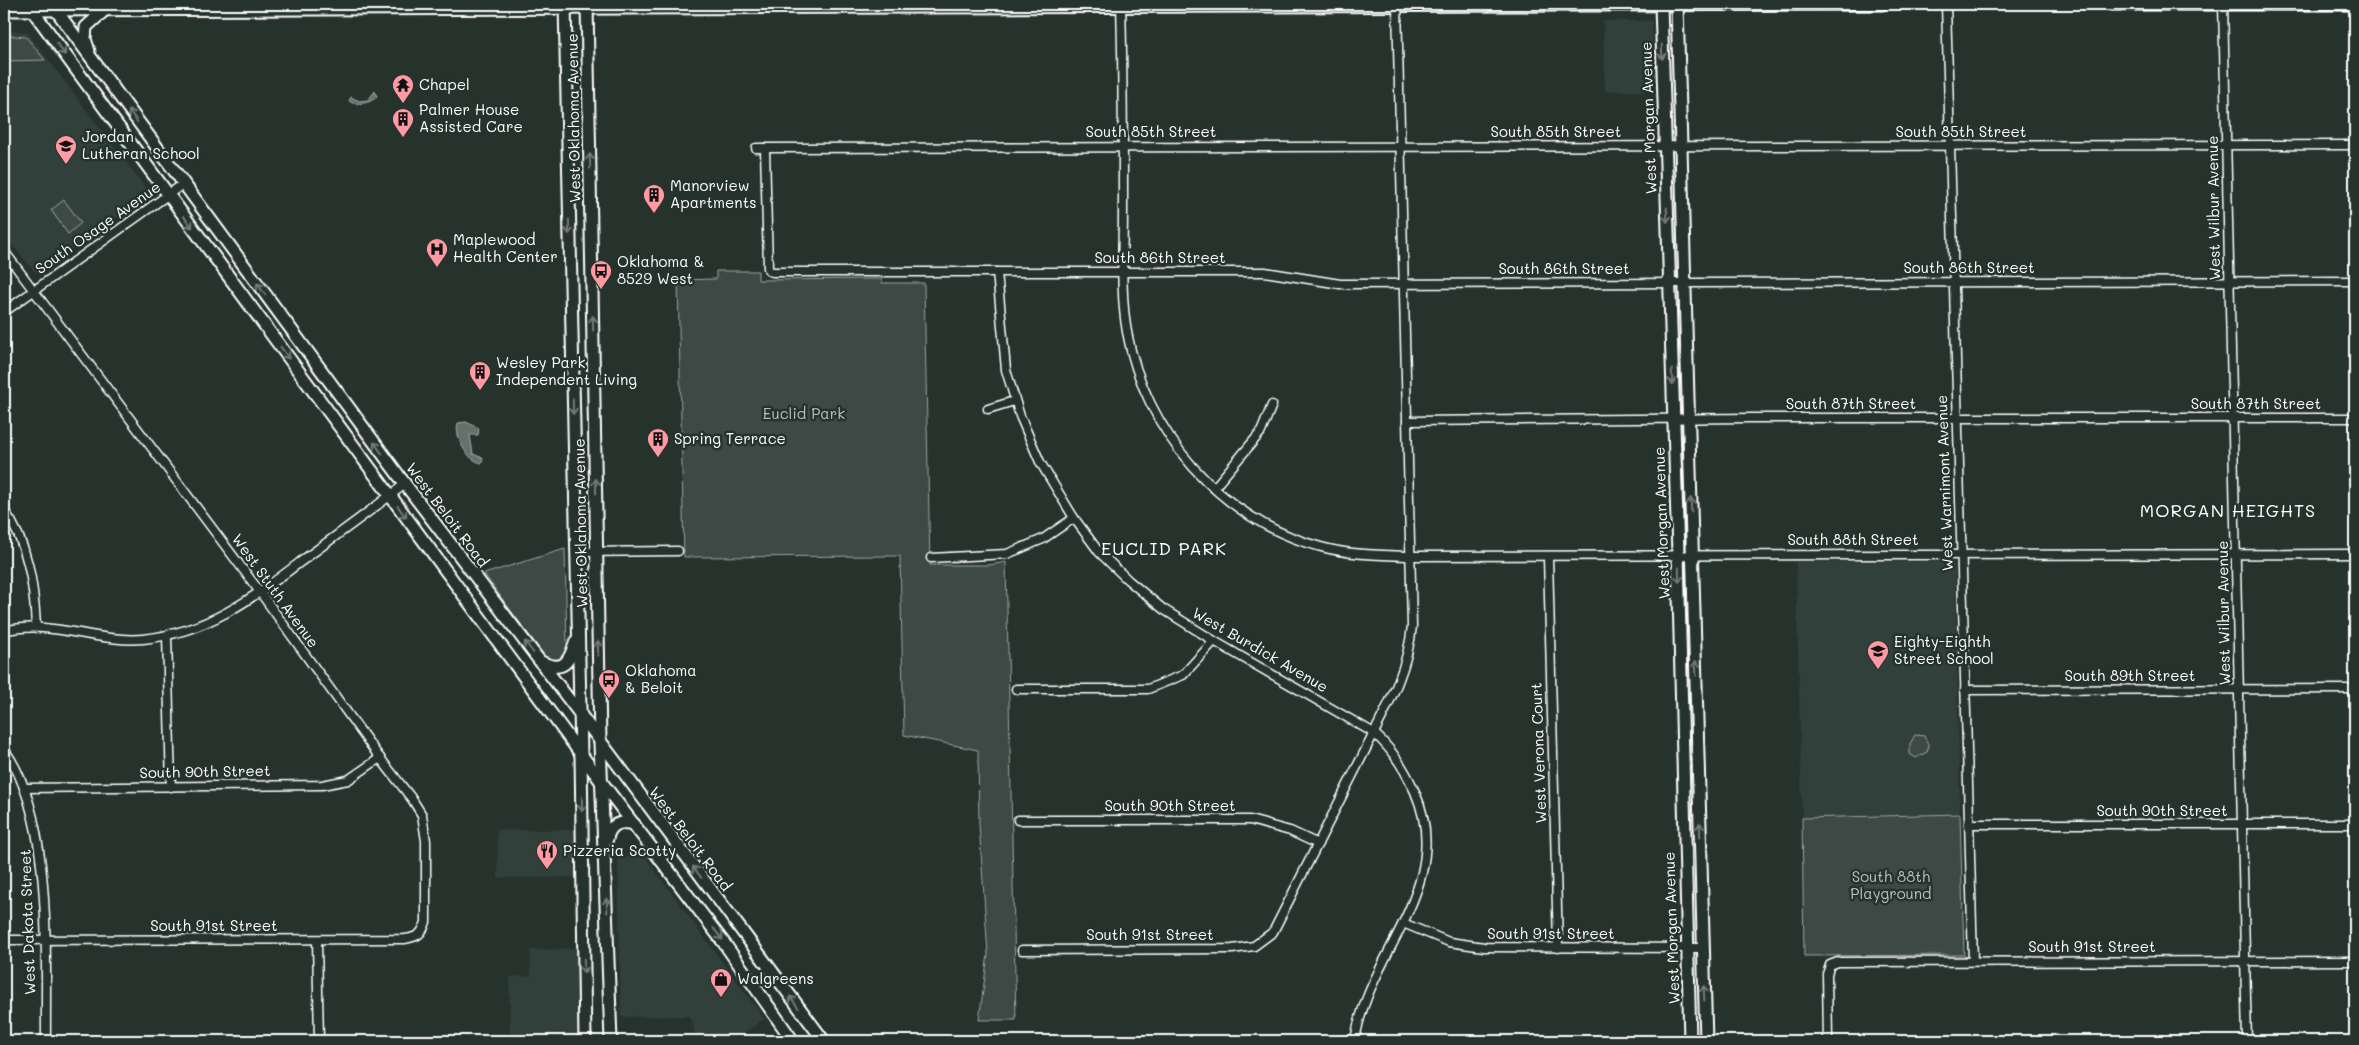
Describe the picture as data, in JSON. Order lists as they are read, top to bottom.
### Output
{
  "streets": {
    "main road": ["West Oklahoma Avenue", "West Morgan Avenue", "West Beloit Road"],
    "street": [
      "South 85th Street",
      "West Wilbur Avenue",
      "South Osage Avenue",
      "South 86th Street",
      "South 87th Street",
      "West Warnimont Avenue",
      "South 88th Street",
      "West Stuth Avenue",
      "West Burdick Avenue",
      "South 89th Street",
      "West Verona Court",
      "South 90th Street",
      "West Dakota Street",
      "South 91st Street"
    ]
  },
  "crossings": [
    ["West Oklahoma Avenue", "West Beloit Road"],
    ["West Morgan Avenue", "South 85th Street"],
    ["West Morgan Avenue", "South 86th Street"],
    ["West Morgan Avenue", "South 87th Street"],
    ["West Morgan Avenue", "South 88th Street"],
    ["West Morgan Avenue", "South 91st Street"],
    ["South 85th Street", "West Wilbur Avenue"],
    ["South 85th Street", "South 86th Street"],
    ["South 85th Street", "West Warnimont Avenue"],
    ["South 85th Street", "South 88th Street"],
    ["West Wilbur Avenue", "South 86th Street"],
    ["West Wilbur Avenue", "South 87th Street"],
    ["West Wilbur Avenue", "South 88th Street"],
    ["West Wilbur Avenue", "South 89th Street"],
    ["West Wilbur Avenue", "South 90th Street"],
    ["West Wilbur Avenue", "South 91st Street"],
    ["South Osage Avenue", "West Beloit Road"],
    ["South Osage Avenue", "West Stuth Avenue"],
    ["South 86th Street", "West Warnimont Avenue"],
    ["South 86th Street", "South 88th Street"],
    ["South 86th Street", "West Burdick Avenue"],
    ["South 87th Street", "West Warnimont Avenue"],
    ["West Warnimont Avenue", "South 88th Street"],
    ["West Warnimont Avenue", "South 89th Street"],
    ["West Warnimont Avenue", "South 90th Street"],
    ["West Warnimont Avenue", "South 91st Street"],
    ["South 88th Street", "West Verona Court"],
    ["West Stuth Avenue", "South 90th Street"],
    ["West Stuth Avenue", "South 91st Street"],
    ["West Burdick Avenue", "South 91st Street"],
    ["West Verona Court", "South 91st Street"],
    ["South 90th Street", "West Dakota Street"],
    ["South 90th Street", "South 91st Street"],
    ["West Dakota Street", "South 91st Street"]
  ],
  "districts": ["MORGAN HEIGHTS", "EUCLID PARK"],
  "parks": ["Euclid Park", "South 88th Playground"],
  "places": {
    "temple": ["Chapel"],
    "building": [
      "Palmer House Assisted Care",
      "Manorview Apartments",
      "Wesley Park Independent Living",
      "Spring Terrace"
    ],
    "school or university": ["Jordan Lutheran School", "Eighty-Eighth Street School"],
    "hospital": ["Maplewood Health Center"],
    "bus stop": ["Oklahoma & 8529 West", "Oklahoma & Beloit"],
    "restaurant": ["Pizzeria Scotty"],
    "shop": ["Walgreens"]
  }
}
